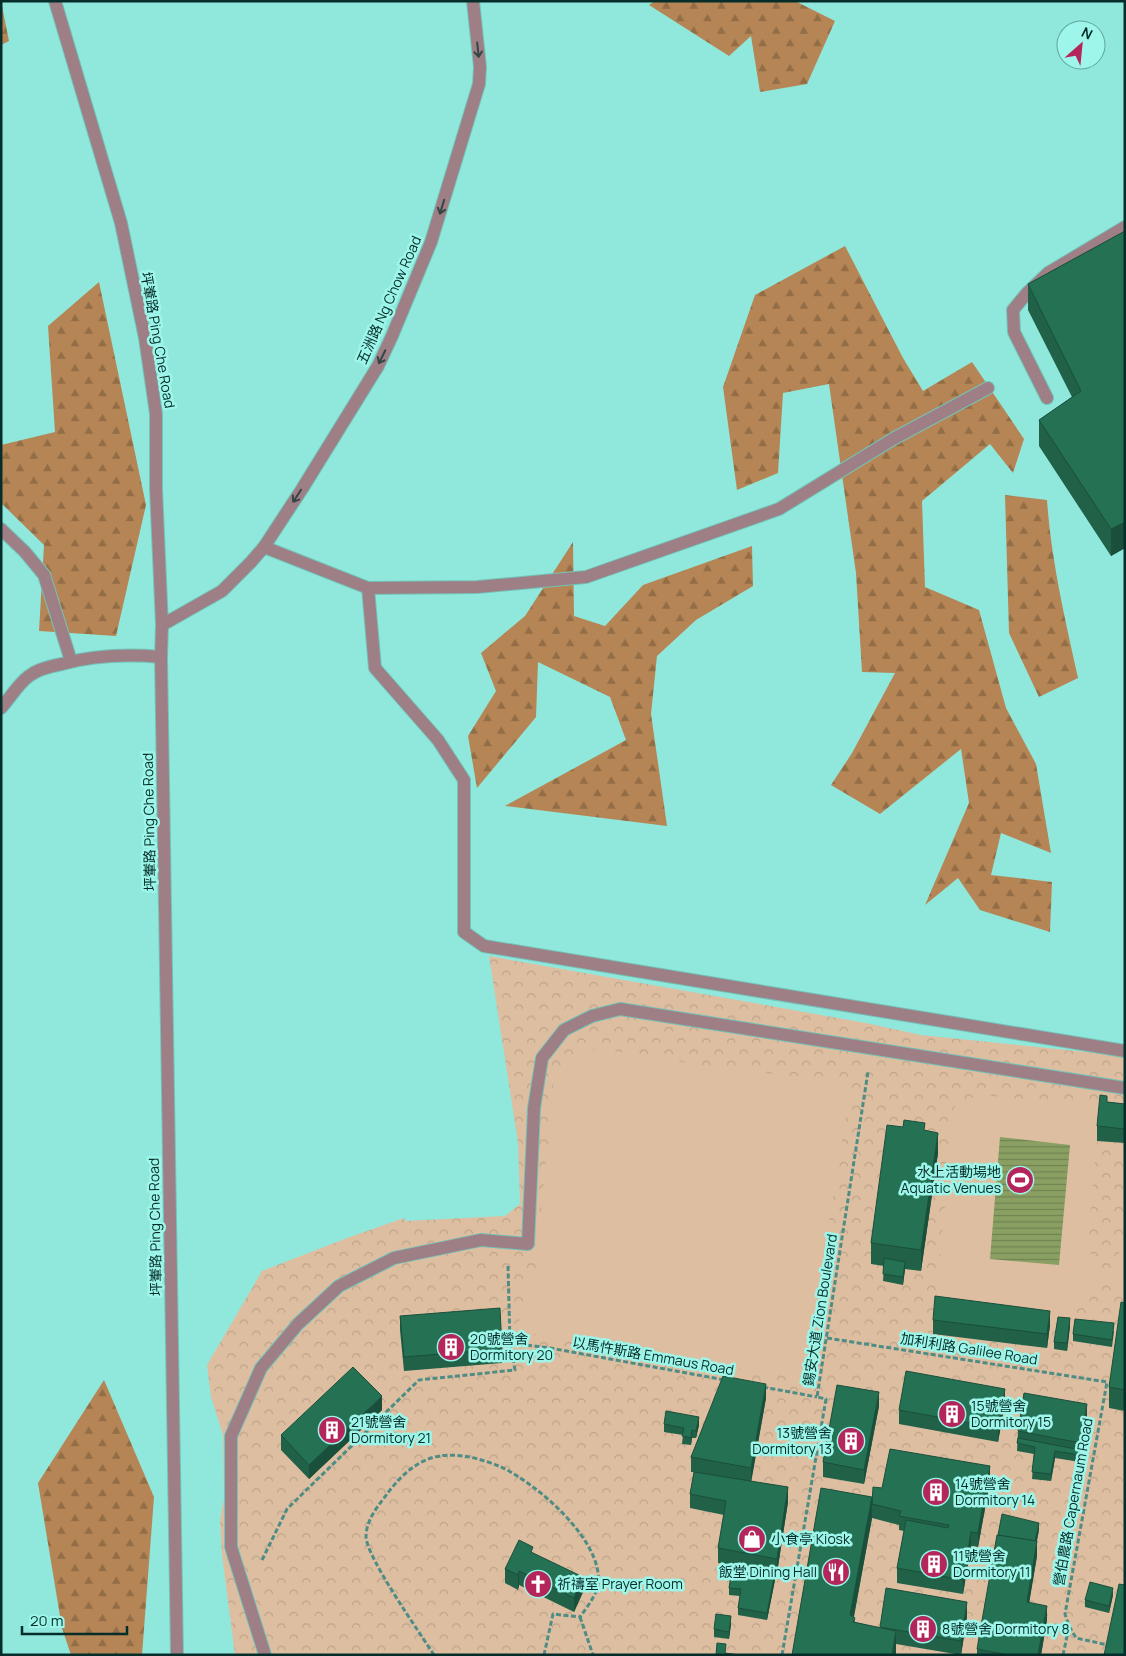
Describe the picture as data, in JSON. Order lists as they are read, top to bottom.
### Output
{
  "streets": {
    "street": ["五洲路 Ng Chow Road", "坪輋路 Ping Che Road"],
    "path": [
      "錫安大道 Zion Boulevard",
      "加利利路 Galilee Road",
      "以馬忤斯路 Emmaus Road",
      "營伯農路 Capernaum Road"
    ]
  },
  "crossings": [
    ["五洲路 Ng Chow Road", "坪輋路 Ping Che Road"],
    ["錫安大道 Zion Boulevard", "加利利路 Galilee Road"],
    ["加利利路 Galilee Road", "營伯農路 Capernaum Road"]
  ],
  "one_way": ["五洲路 Ng Chow Road"],
  "places": {
    "sports": ["水上活動場地 Aquatic Venues"],
    "building": [
      "20號營舍 Dormitory 20",
      "15號營舍 Dormitory 15",
      "21號營舍 Dormitory 21",
      "13號營舍 Dormitory 13",
      "14號營舍 Dormitory 14",
      "11號營舍 Dormitory 11",
      "8號營舍 Dormitory 8"
    ],
    "shop": ["小食亭 Kiosk"],
    "restaurant": ["飯堂 Dining Hall"],
    "church": ["祈禱室 Prayer Room"]
  },
  "scale_bar": "20 m",
  "north": "top right"
}
